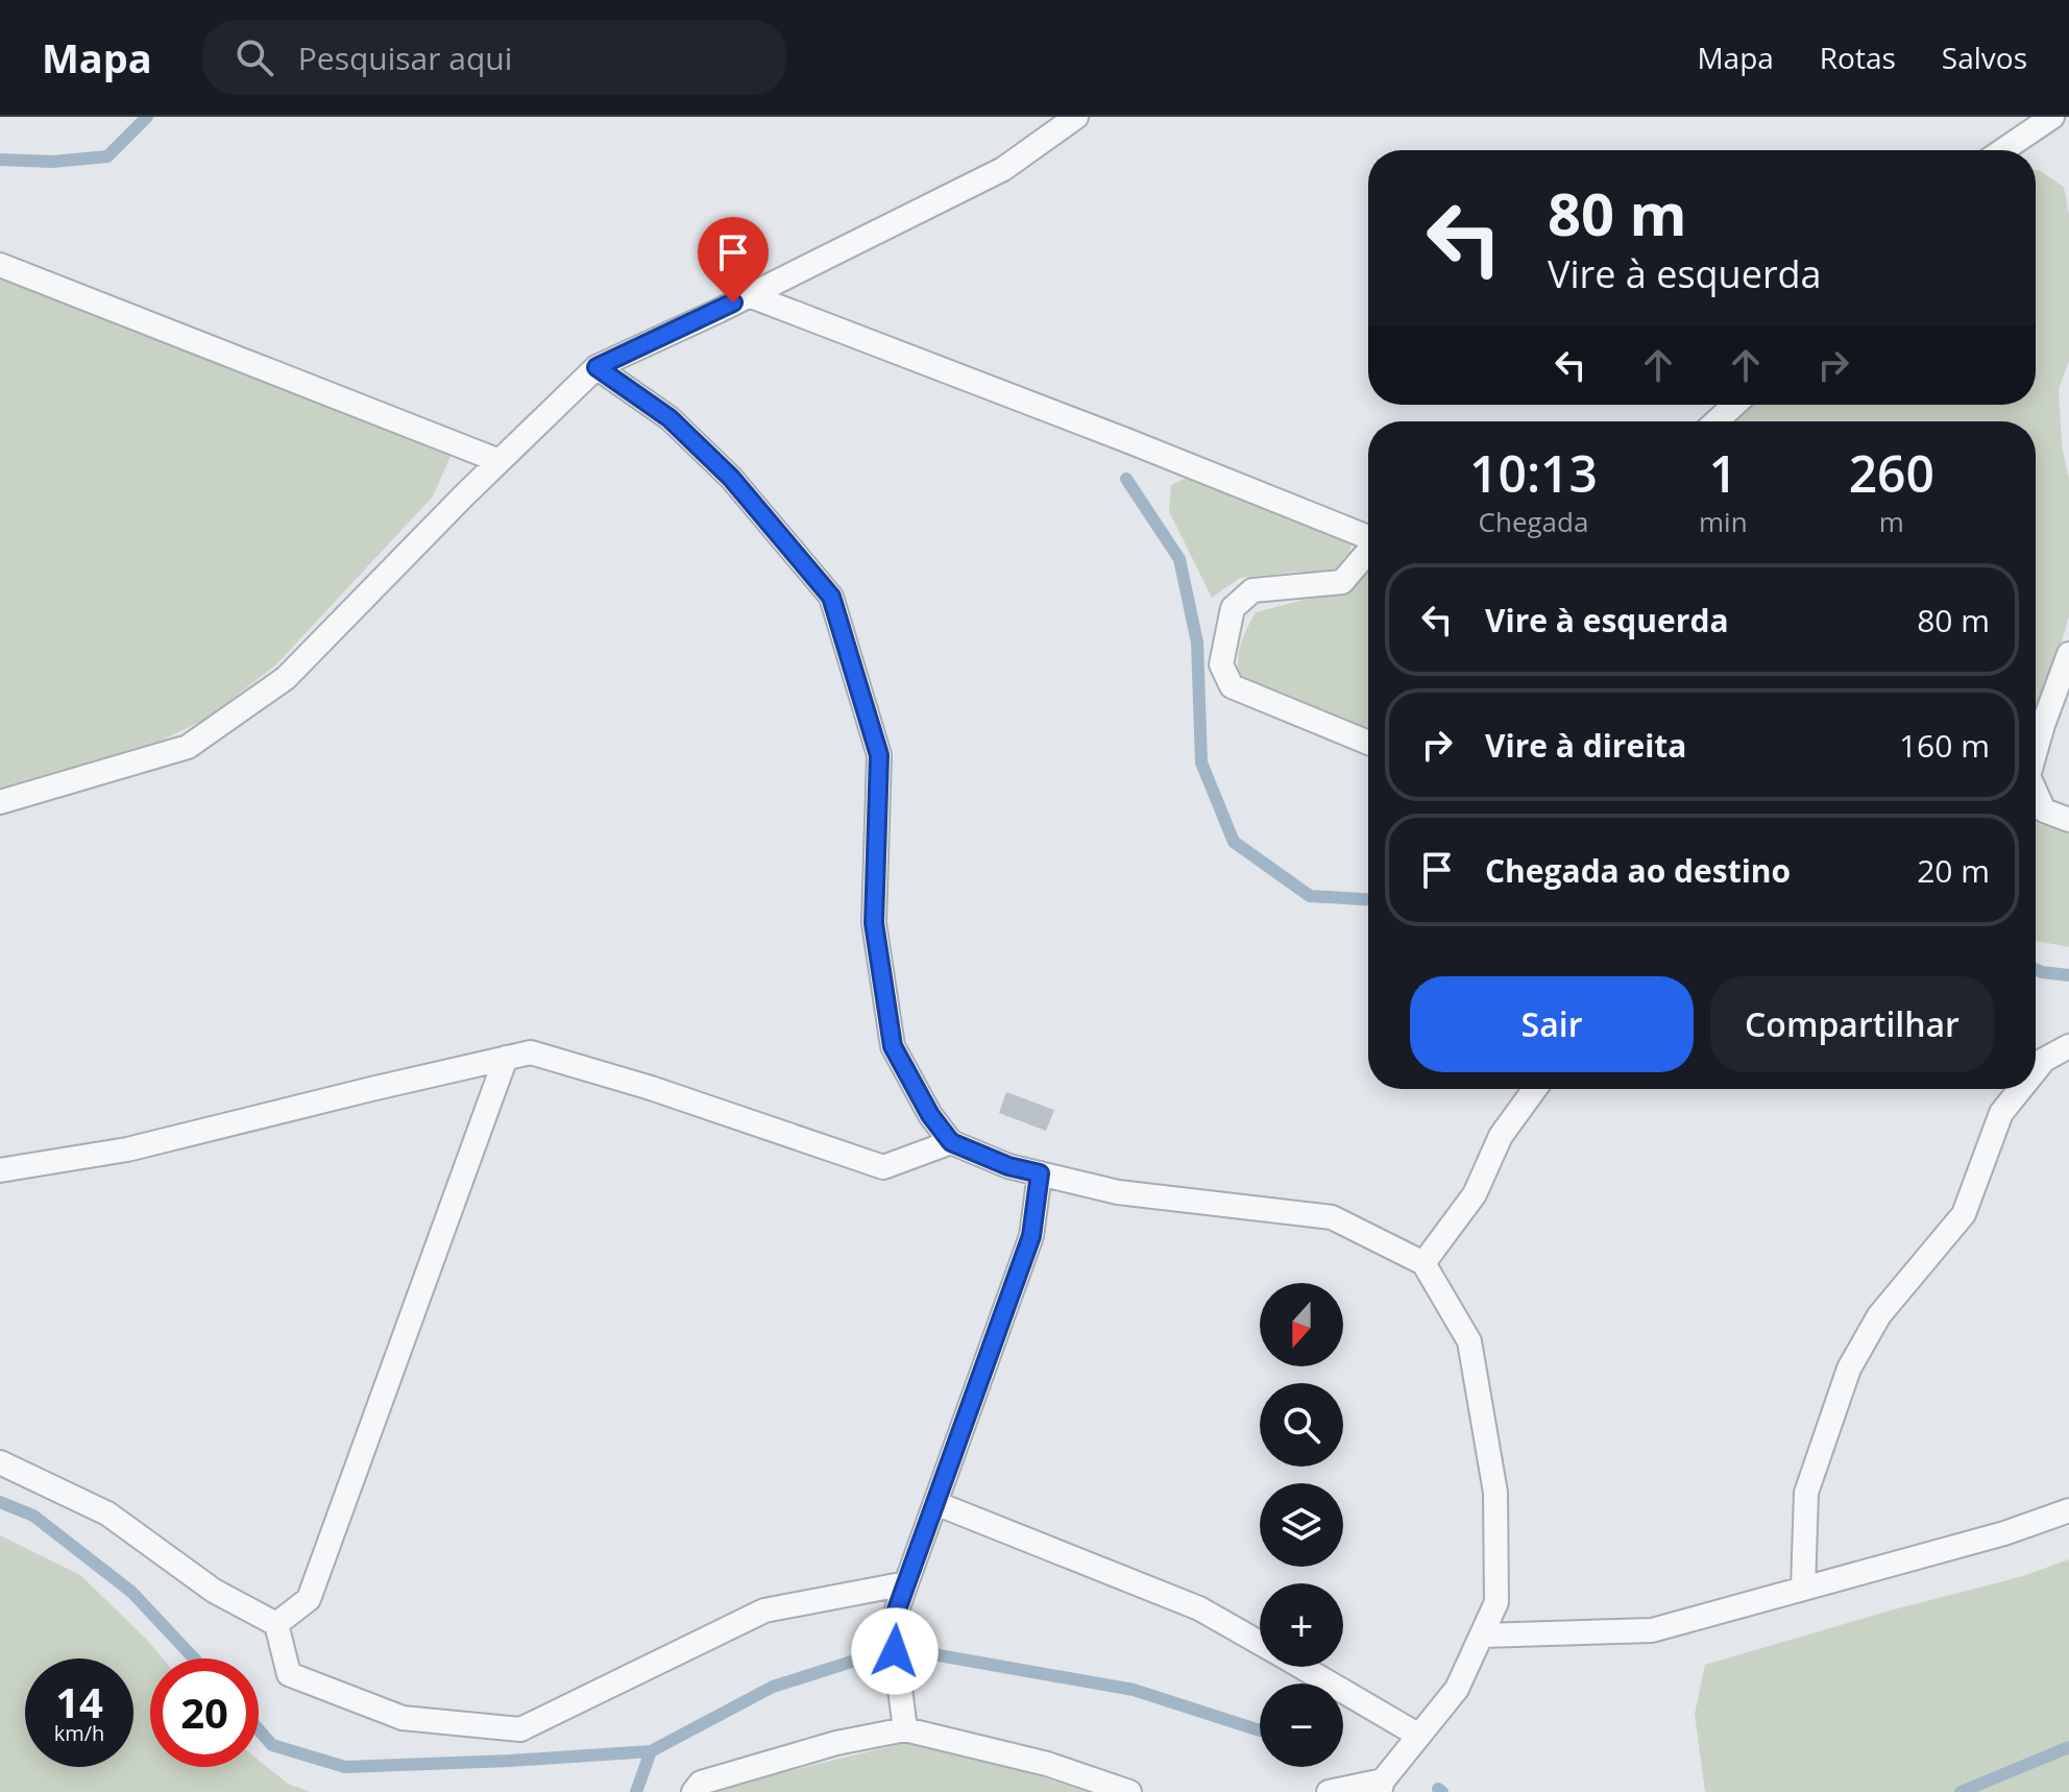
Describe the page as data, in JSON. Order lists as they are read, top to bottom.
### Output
{
  "north": "bottom",
  "page": {
    "header": "Mapa",
    "search": "Pesquisar aqui",
    "nav": ["Mapa", "Rotas", "Salvos"],
    "turn": ["80 m", "Vire à esquerda"],
    "eta": [
      "10:13",
      "Chegada",
      "1",
      "min",
      "260",
      "m"
    ],
    "list": [
      {
        "name": "Vire à esquerda",
        "value": "80 m"
      },
      {
        "name": "Vire à direita",
        "value": "160 m"
      },
      {
        "name": "Chegada ao destino",
        "value": "20 m"
      }
    ],
    "buttons": ["Sair", "Compartilhar"],
    "map_buttons": ["+", "−"],
    "speed": "14 km/h",
    "limit": "20"
  }
}
